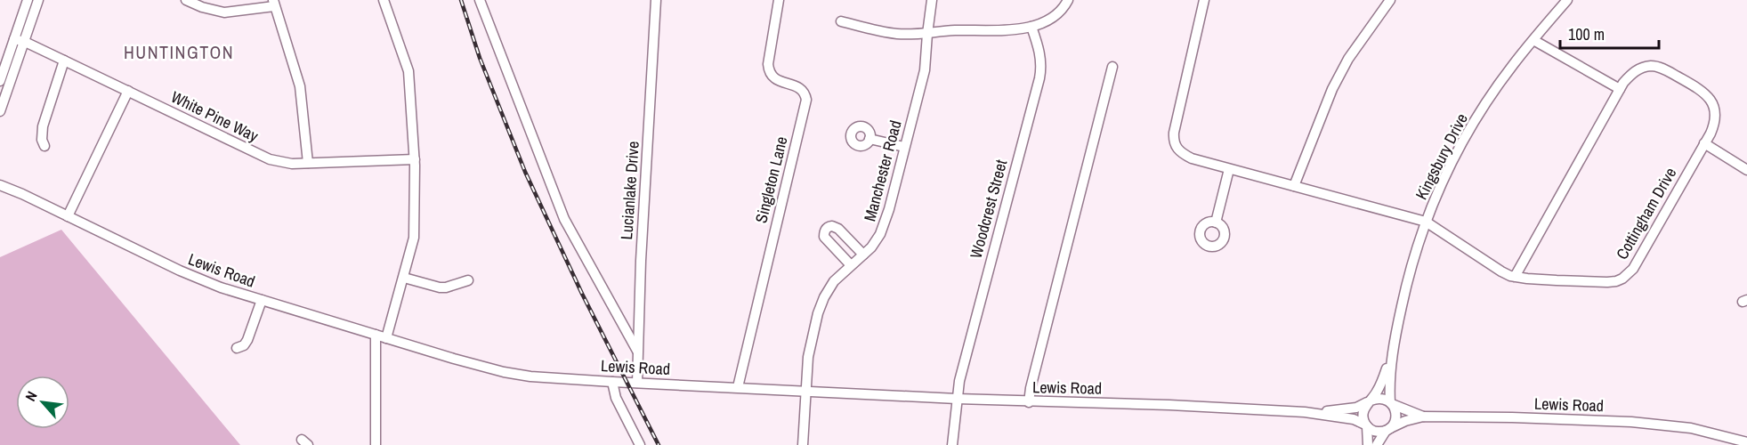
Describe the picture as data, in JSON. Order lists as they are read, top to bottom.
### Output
{
  "streets": {
    "street": [
      "White Pine Way",
      "Kingsbury Drive",
      "Manchester Road",
      "Singleton Lane",
      "Lucianlake Drive",
      "Woodcrest Street",
      "Cottingham Drive",
      "Lewis Road"
    ]
  },
  "crossings": [
    ["Kingsbury Drive", "Cottingham Drive"],
    ["Kingsbury Drive", "Lewis Road"],
    ["Manchester Road", "Lewis Road"],
    ["Singleton Lane", "Lewis Road"],
    ["Lucianlake Drive", "Lewis Road"],
    ["Woodcrest Street", "Lewis Road"]
  ],
  "districts": ["HUNTINGTON"],
  "scale_bar": "100 m",
  "north": "top left"
}
